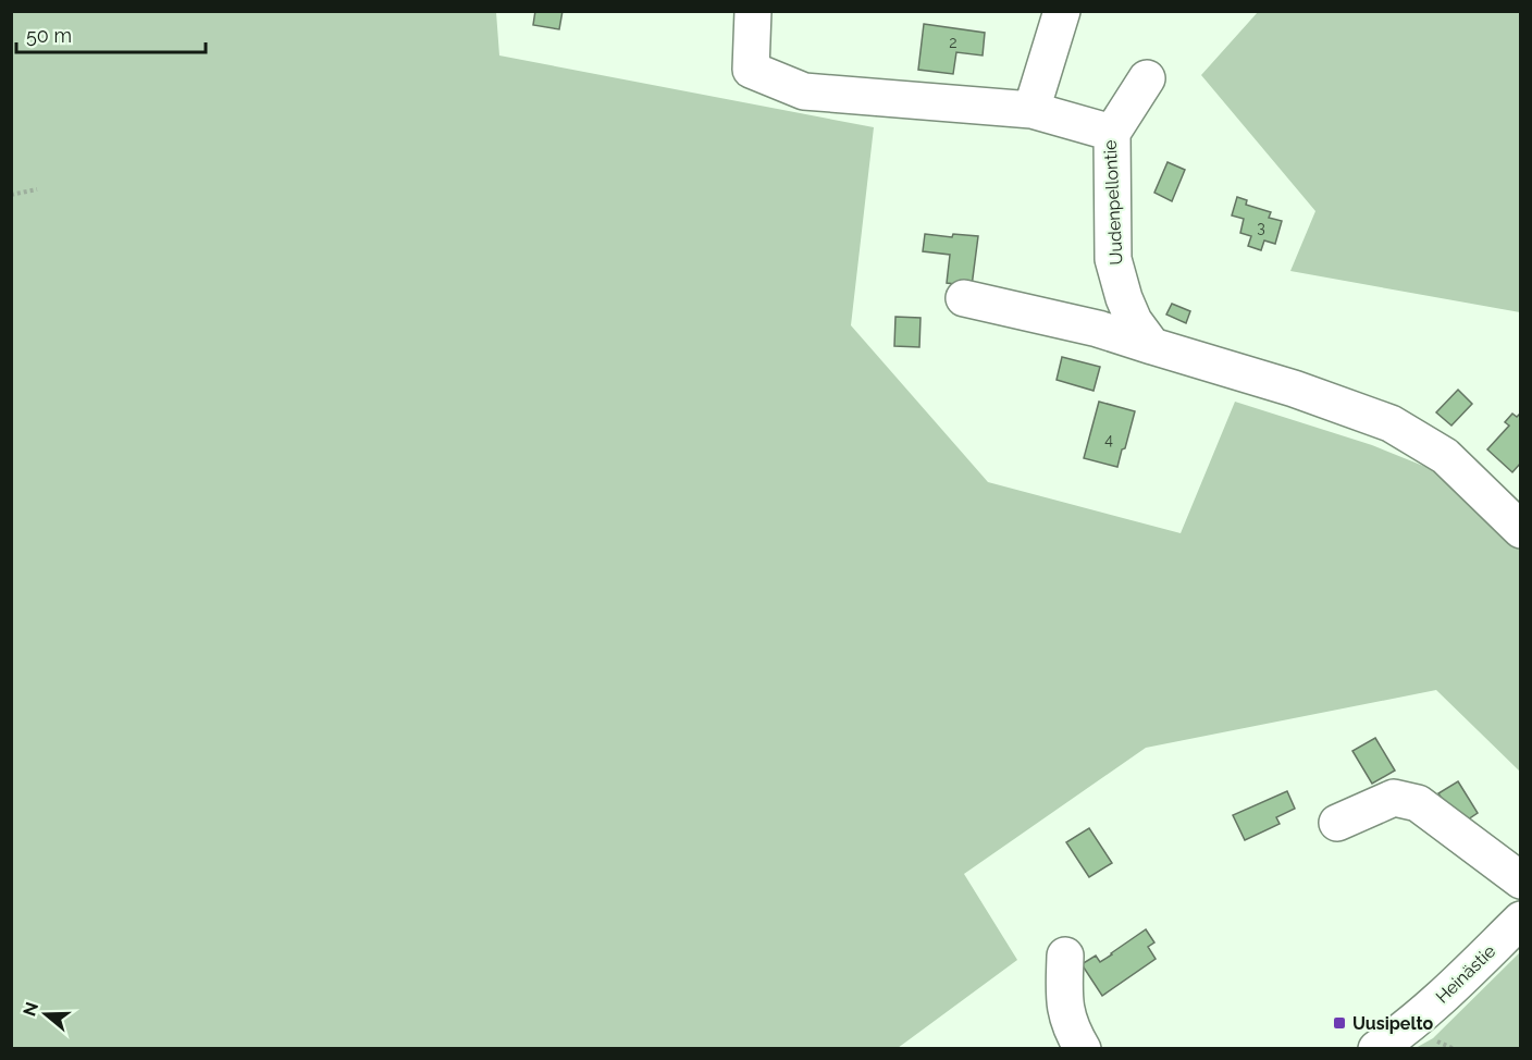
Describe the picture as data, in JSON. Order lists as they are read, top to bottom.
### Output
{
  "streets": {
    "street": ["Uudenpellontie", "Heinästie"]
  },
  "places": {
    "transit": ["Uusipelto"]
  },
  "house_numbers": ["2", "3", "4"],
  "scale_bar": "50 m",
  "north": "left"
}
